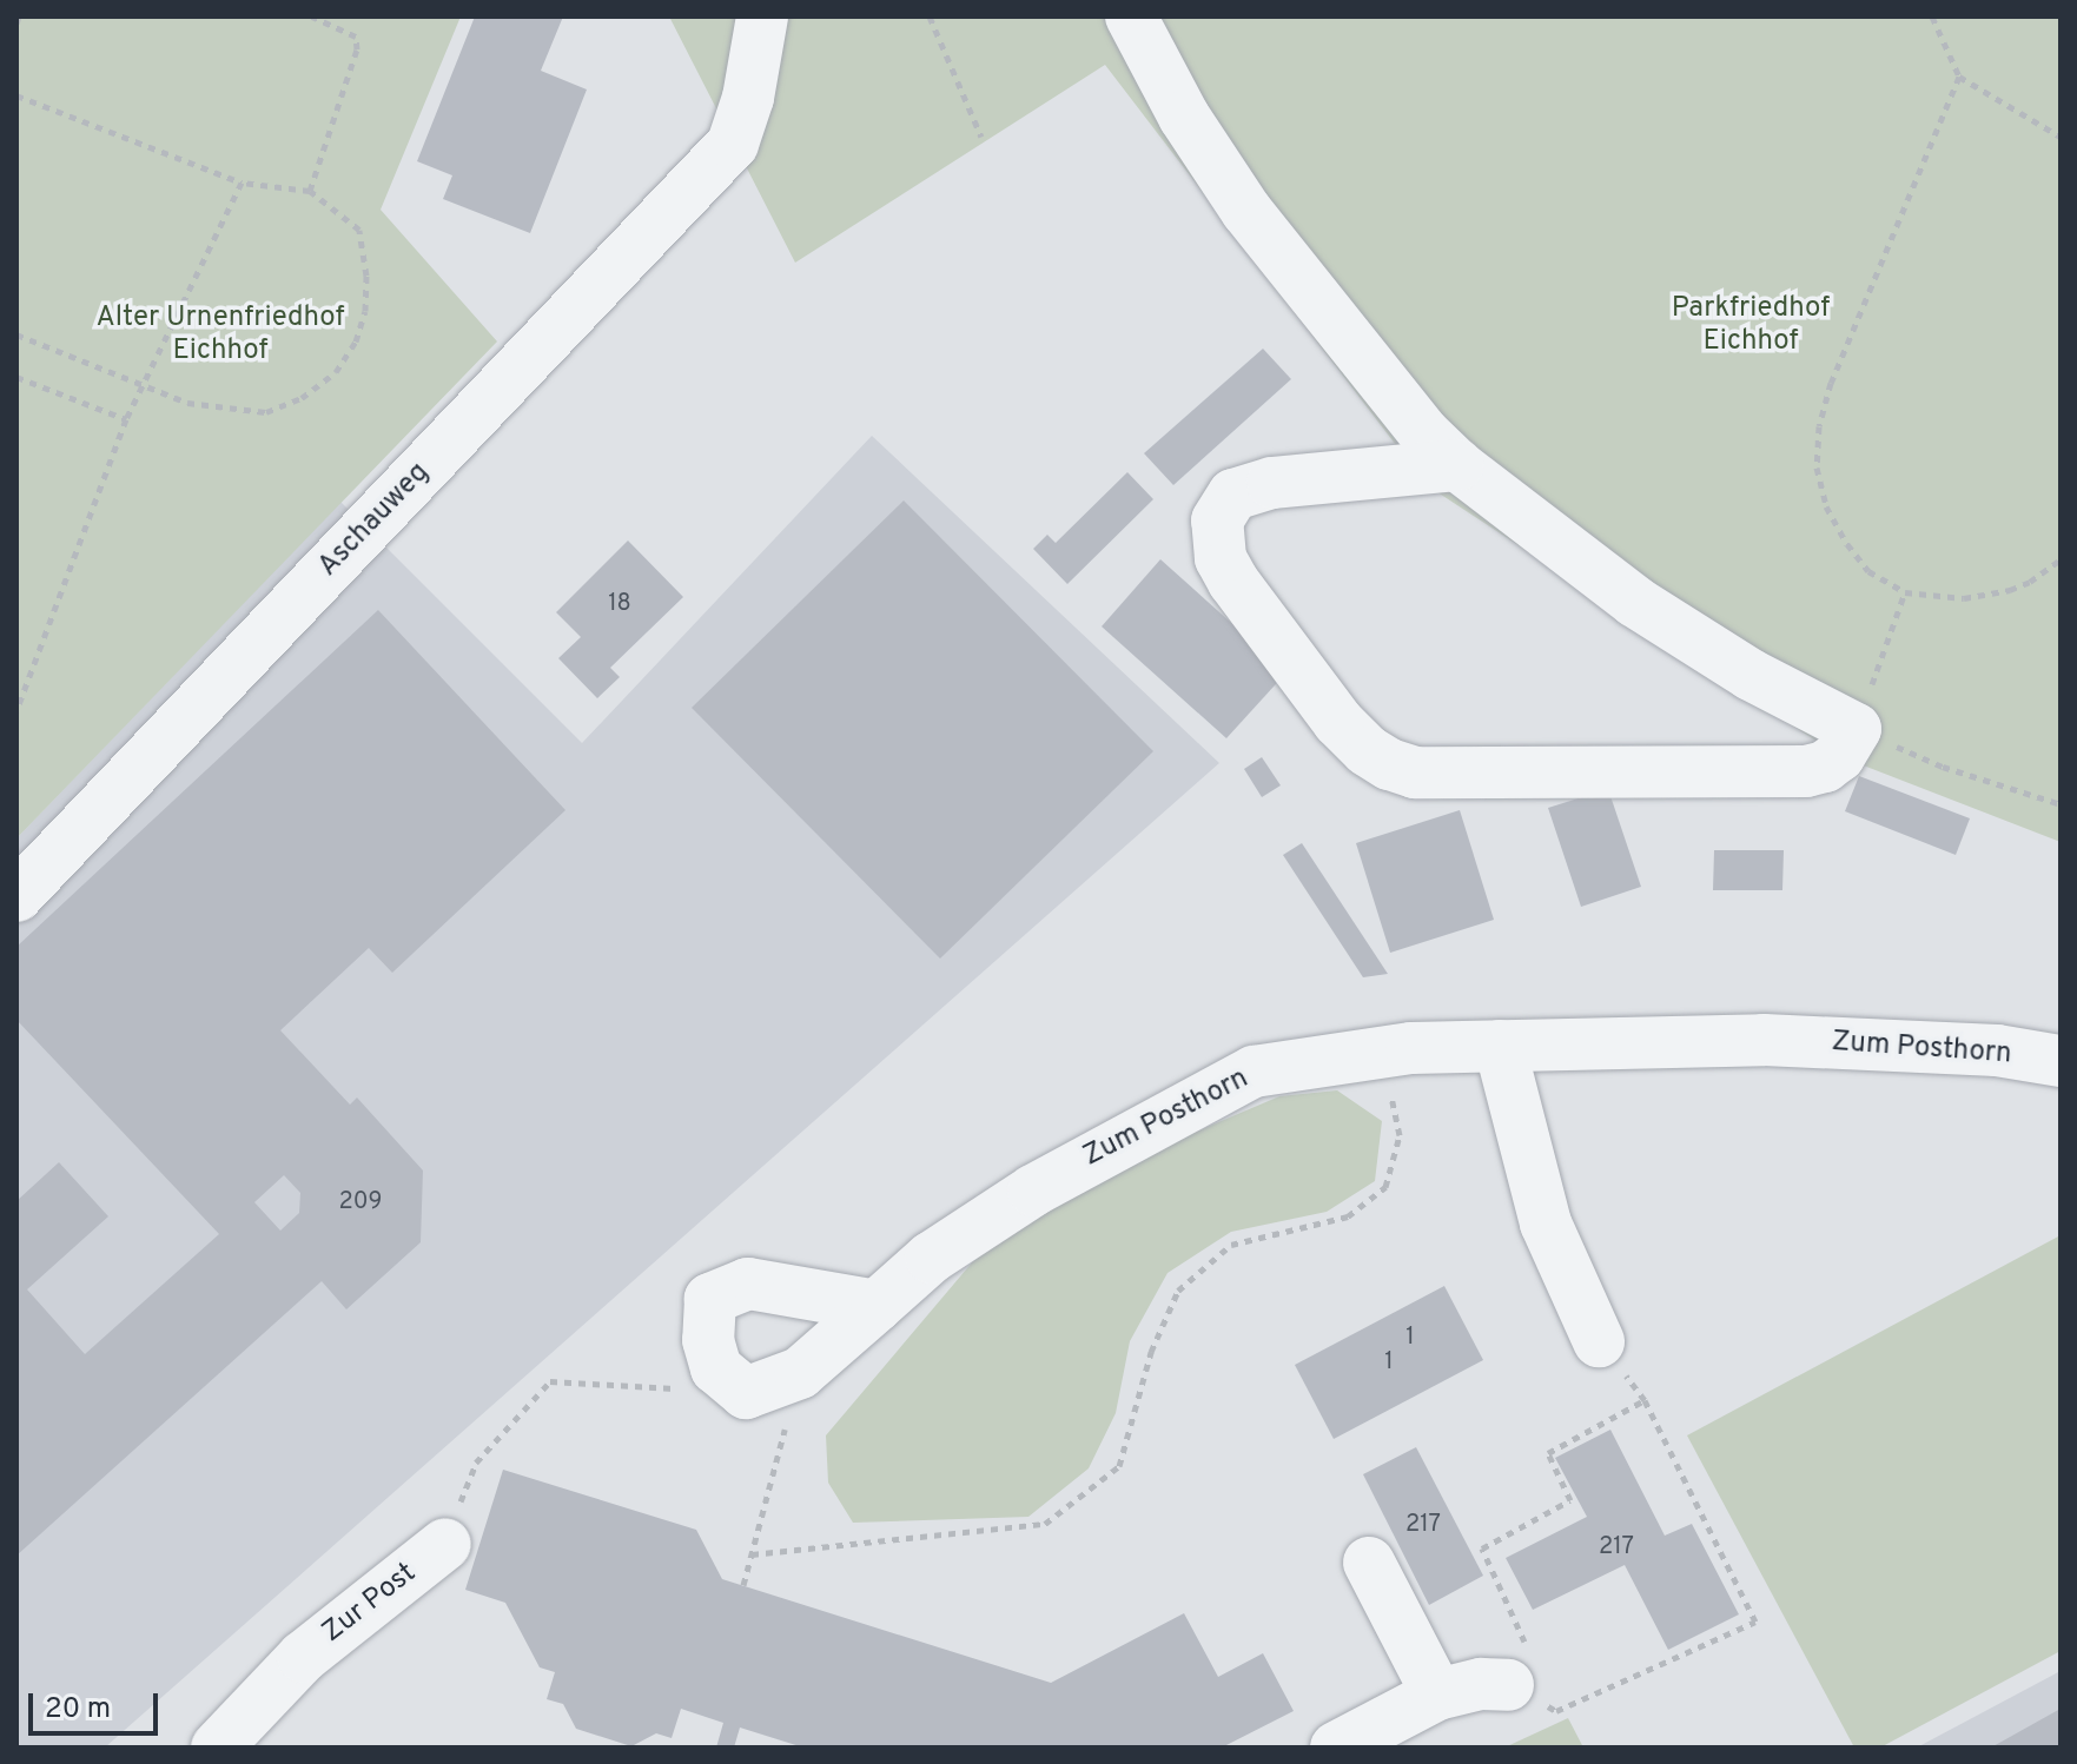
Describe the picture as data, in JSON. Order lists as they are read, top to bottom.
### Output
{
  "streets": {
    "street": ["Aschauweg", "Zum Posthorn", "Zur Post"]
  },
  "parks": ["Parkfriedhof Eichhof", "Alter Urnenfriedhof Eichhof"],
  "house_numbers": [
    "18",
    "209",
    "1",
    "1",
    "217",
    "217"
  ],
  "scale_bar": "20 m"
}
